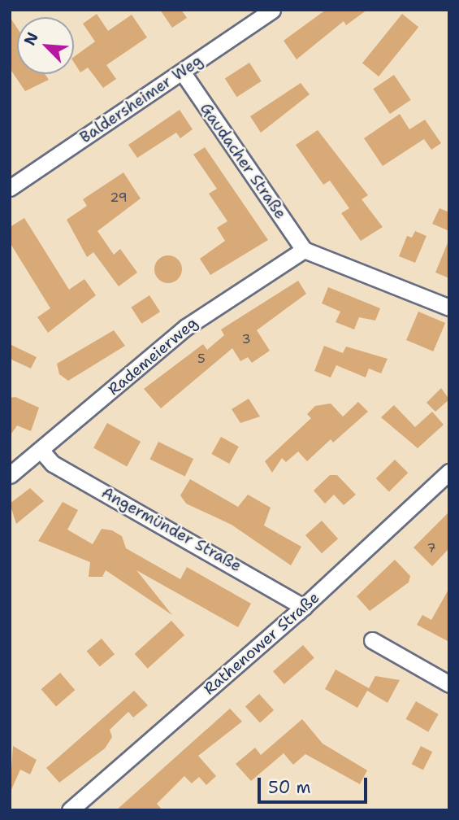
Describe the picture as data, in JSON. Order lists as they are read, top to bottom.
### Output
{
  "streets": {
    "street": [
      "Baldersheimer Weg",
      "Gaudacher Straße",
      "Rademeierweg",
      "Angermünder Straße",
      "Rathenower Straße"
    ]
  },
  "crossings": [
    ["Baldersheimer Weg", "Gaudacher Straße"],
    ["Gaudacher Straße", "Rademeierweg"],
    ["Rademeierweg", "Angermünder Straße"],
    ["Angermünder Straße", "Rathenower Straße"]
  ],
  "house_numbers": [
    "29",
    "3",
    "5",
    "7"
  ],
  "scale_bar": "50 m",
  "north": "top left"
}
